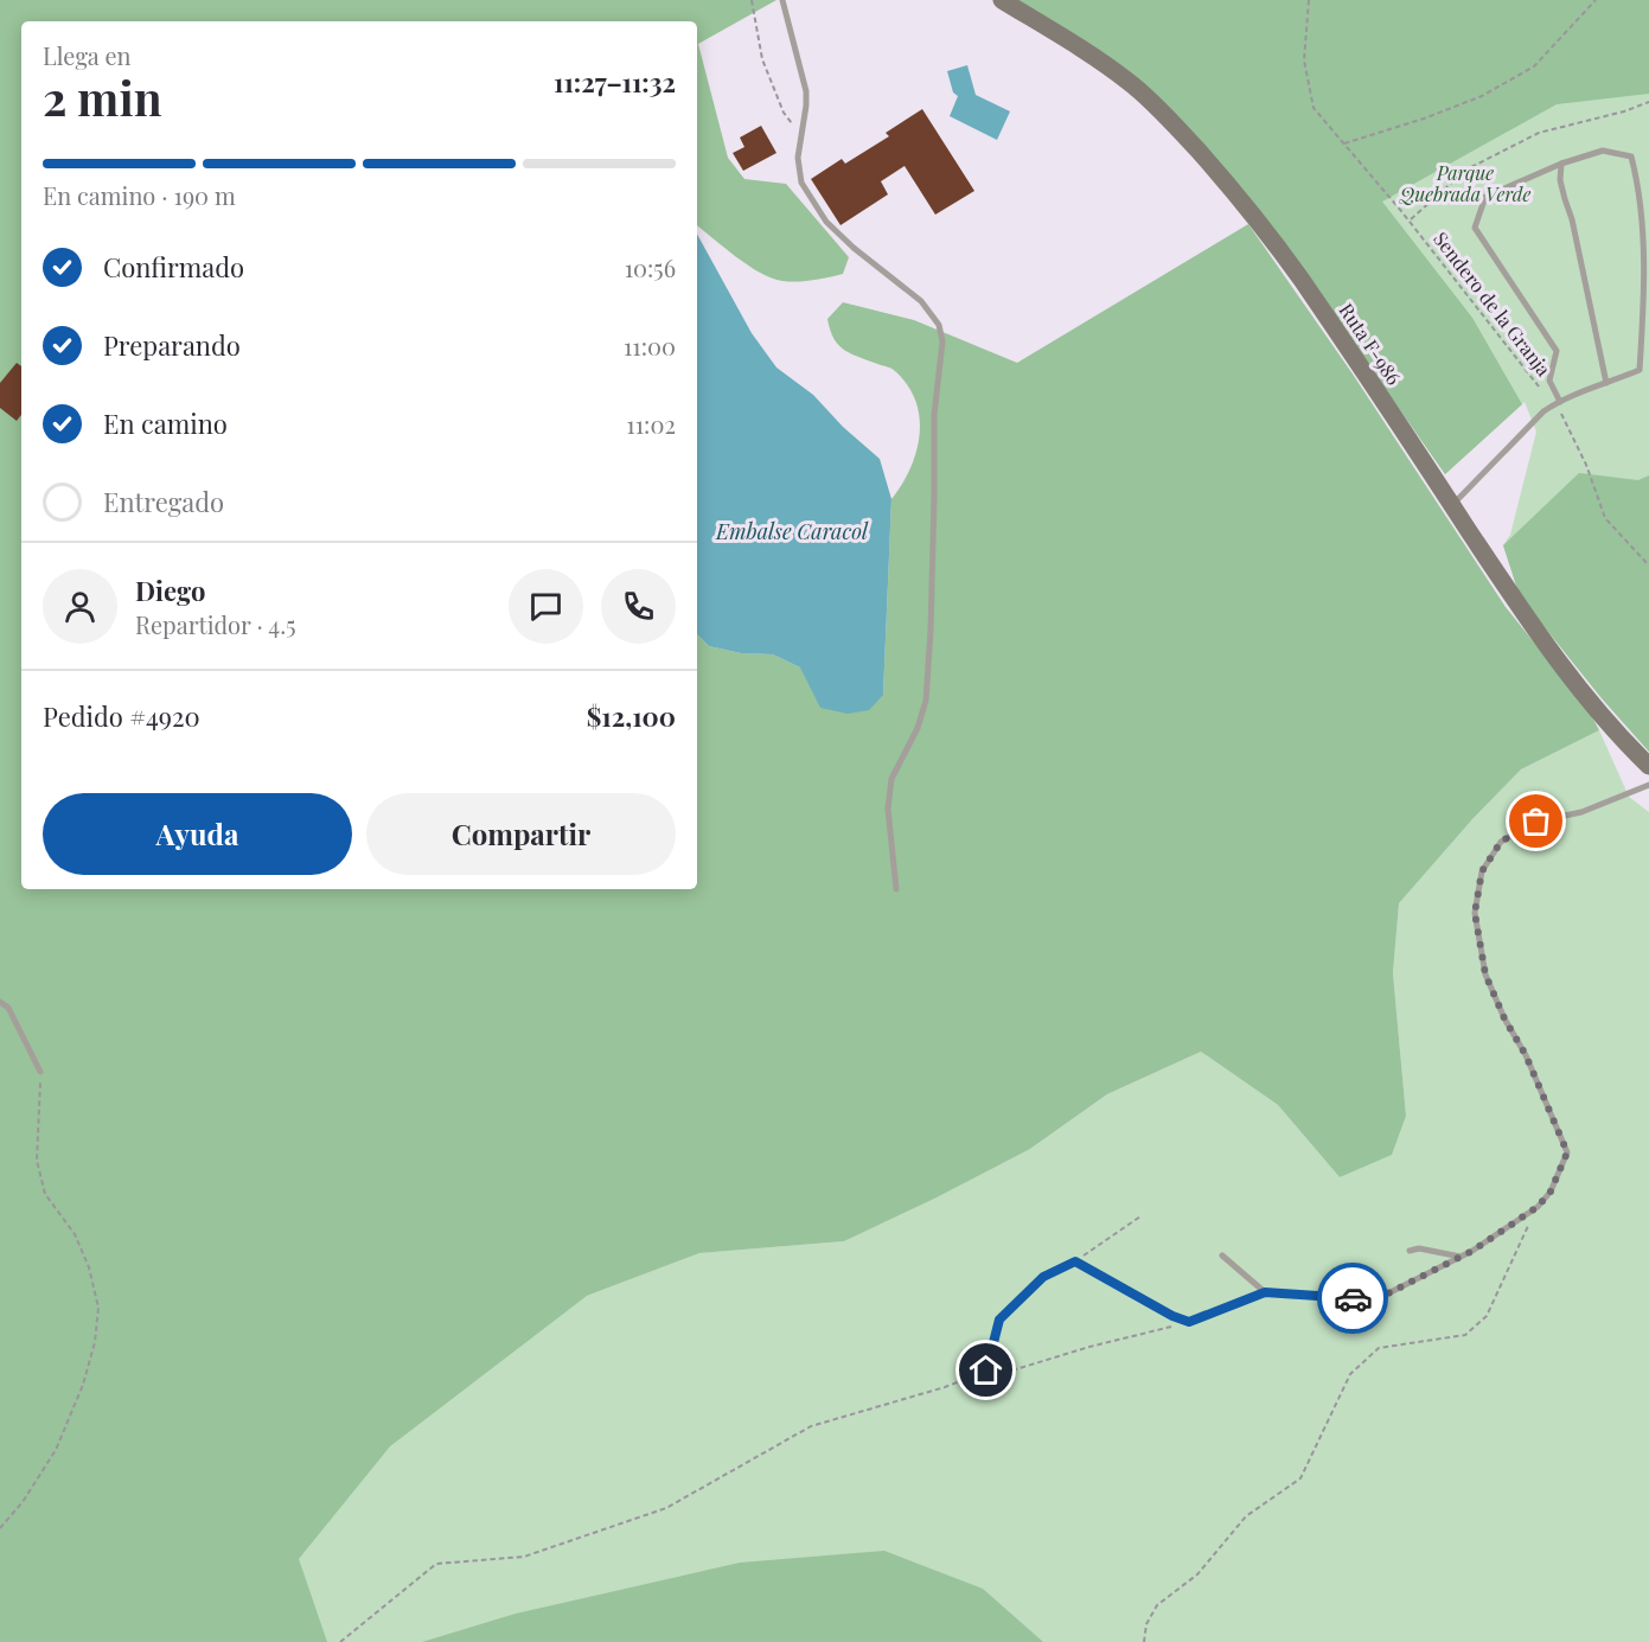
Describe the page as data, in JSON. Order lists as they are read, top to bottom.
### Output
{
  "streets": {
    "main road": ["Ruta F-986"],
    "path": ["Sendero de la Granja"]
  },
  "water": ["Embalse Caracol"],
  "parks": ["Parque Quebrada Verde"],
  "page": {
    "heading": ["2 min", "Llega en", "11:27–11:32"],
    "panel": [
      "Diego",
      "Repartidor · 4.5",
      "Pedido #4920",
      "$12,100"
    ],
    "bar": "En camino · 190 m",
    "list": [
      ["Confirmado", "10:56"],
      ["Preparando", "11:00"],
      ["En camino", "11:02"],
      "Entregado"
    ],
    "buttons": ["Ayuda", "Compartir"]
  }
}
